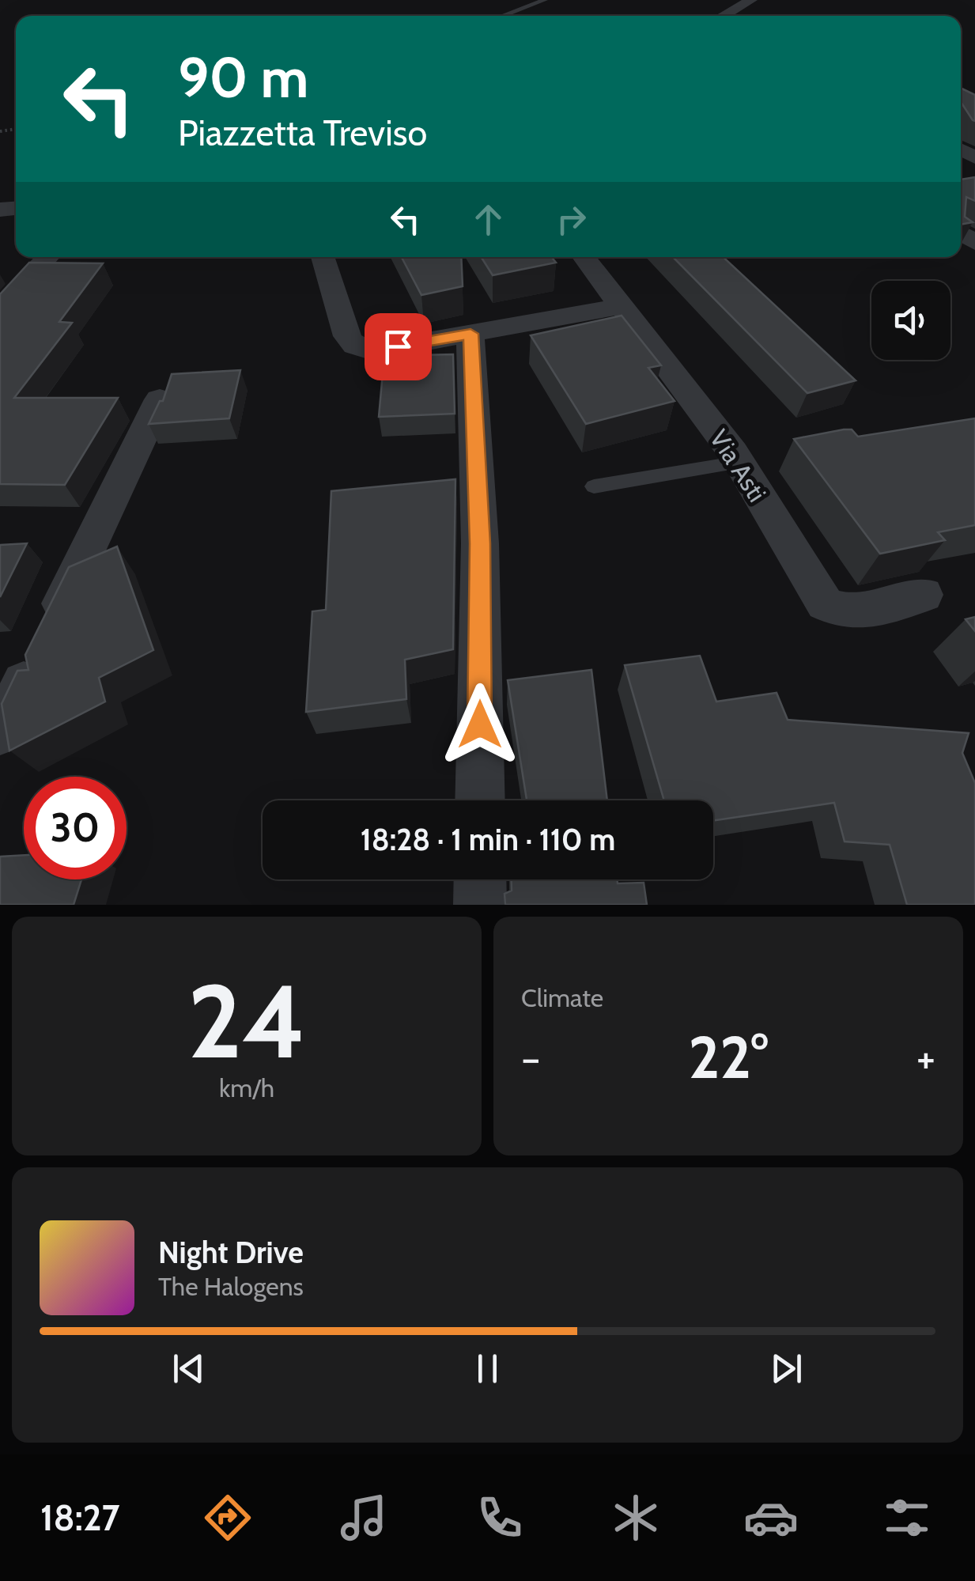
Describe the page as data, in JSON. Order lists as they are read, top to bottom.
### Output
{
  "streets": {
    "street": ["Via Asti"]
  },
  "page": {
    "turn": ["90 m", "Piazzetta Treviso"],
    "limit": "30",
    "trip": "18:28 · 1 min · 110 m",
    "tile": [
      ["24", "km/h"],
      "Climate"
    ],
    "heat": ["−", "22°", "+"],
    "song": ["Night Drive", "The Halogens"],
    "tabs": "18:27"
  }
}
